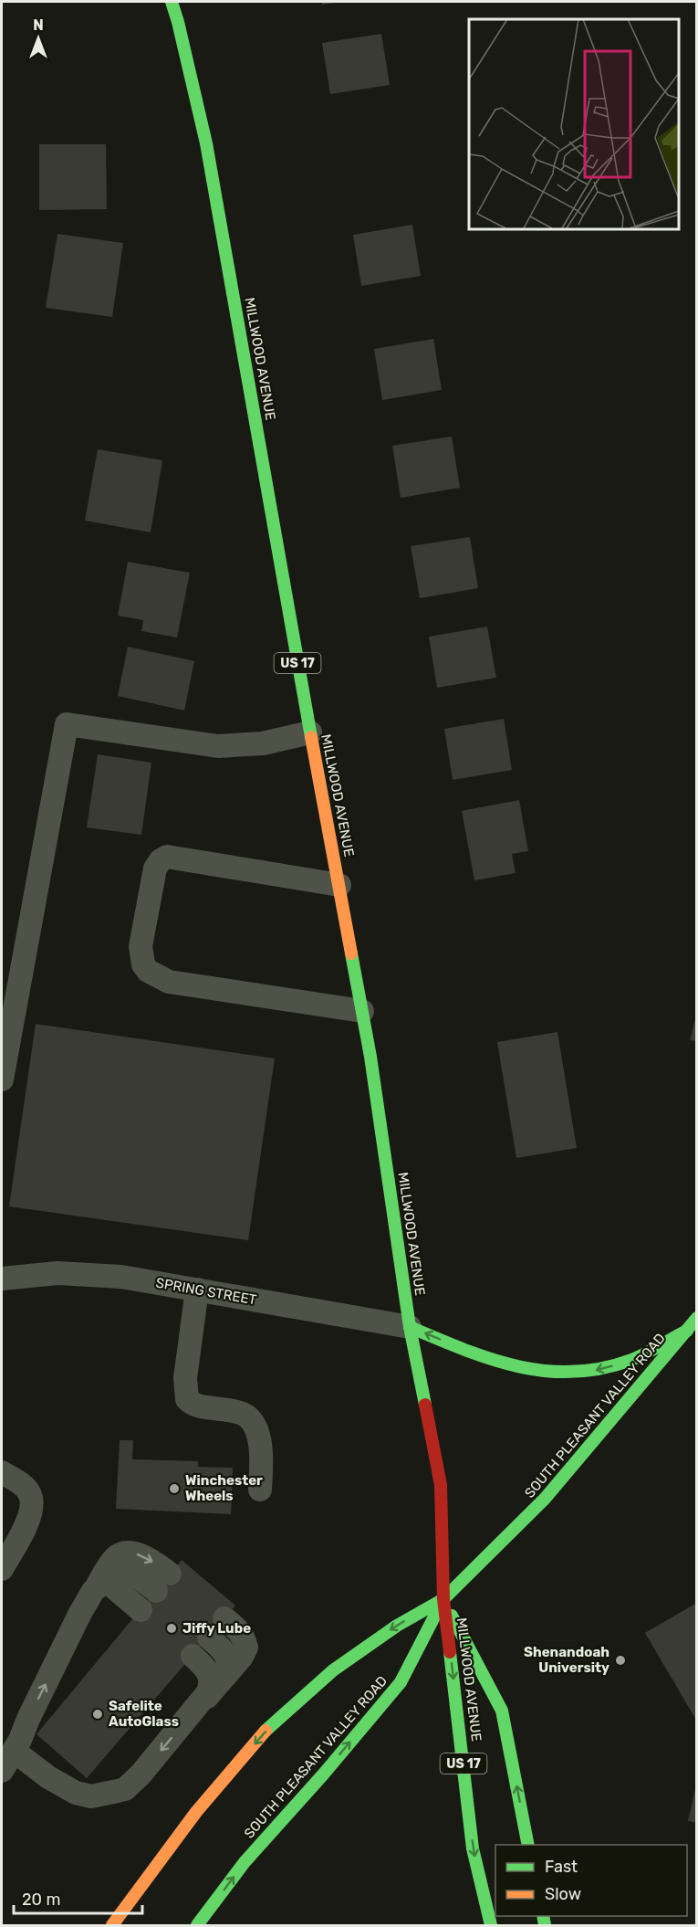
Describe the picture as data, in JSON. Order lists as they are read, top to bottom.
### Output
{
  "streets": {
    "main road": ["MILLWOOD AVENUE", "US 17", "SOUTH PLEASANT VALLEY ROAD"],
    "lane": ["SPRING STREET"]
  },
  "crossings": [
    ["MILLWOOD AVENUE", "SPRING STREET"],
    ["MILLWOOD AVENUE", "SOUTH PLEASANT VALLEY ROAD"]
  ],
  "places": [
    "Winchester Wheels",
    "Jiffy Lube",
    "Shenandoah University",
    "Safelite AutoGlass"
  ],
  "legend": ["Fast", "Slow"],
  "scale_bar": "20 m",
  "north": "top"
}
